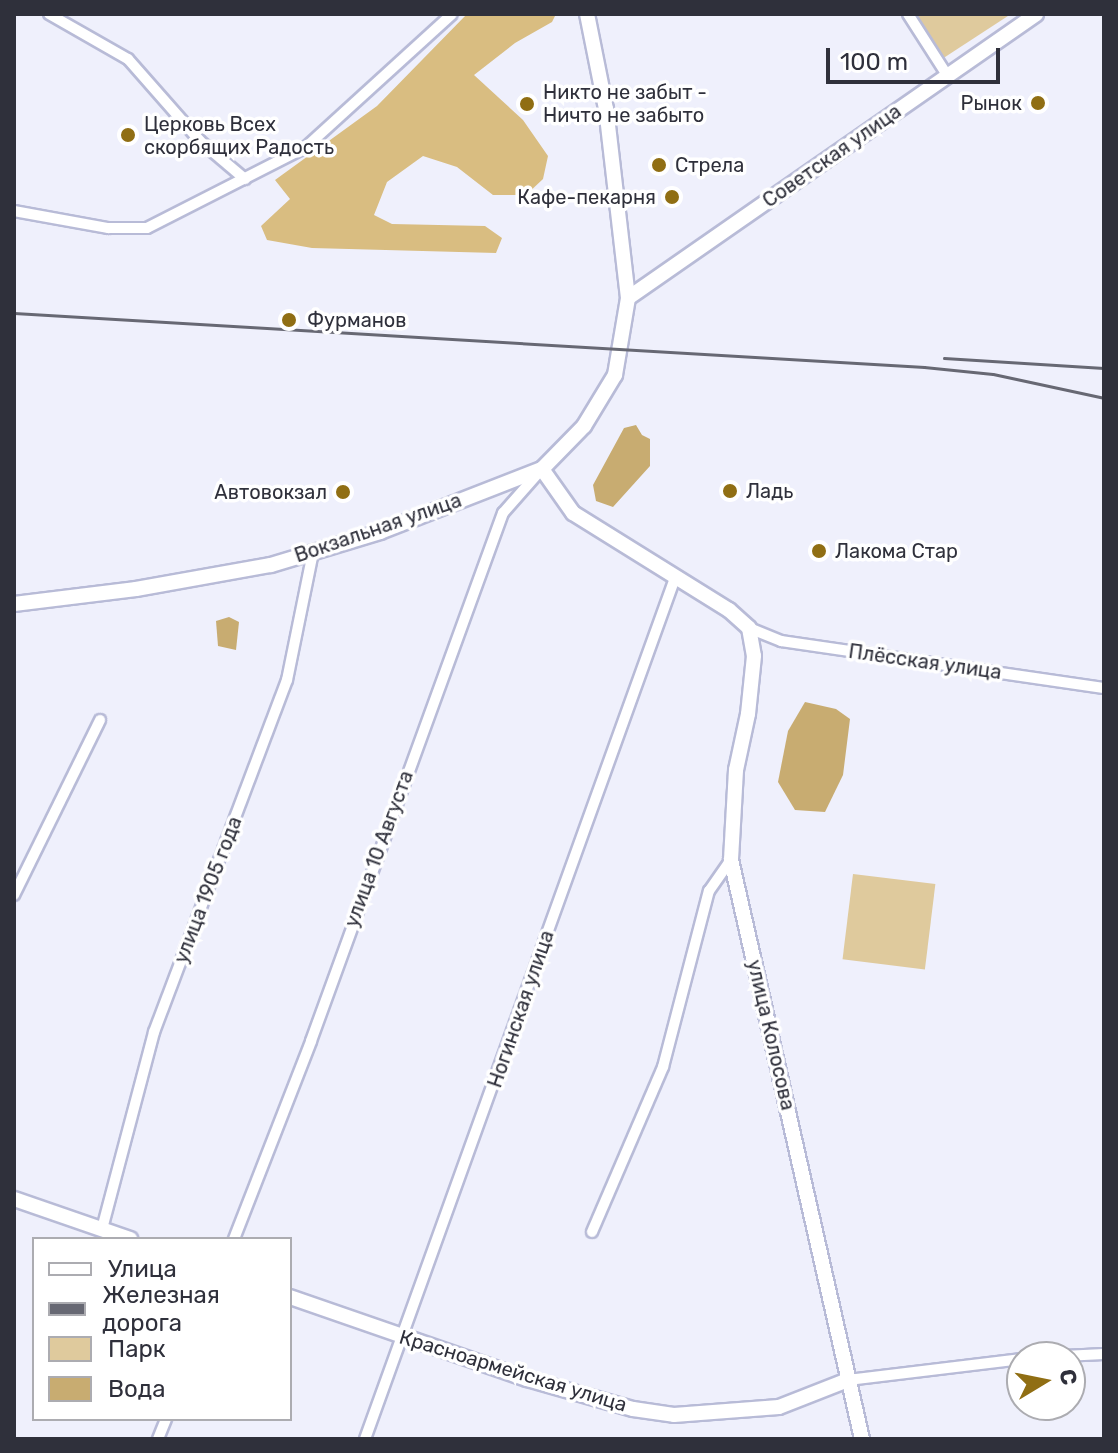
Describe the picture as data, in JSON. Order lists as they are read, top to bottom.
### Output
{
  "streets": {
    "main road": [
      "Советская улица",
      "Вокзальная улица",
      "улица Колосова",
      "Красноармейская улица"
    ],
    "street": [
      "Плёсская улица",
      "улица 10 Августа",
      "улица 1905 года",
      "Ногинская улица"
    ]
  },
  "crossings": [
    ["Советская улица", "Вокзальная улица"],
    ["Вокзальная улица", "улица 10 Августа"],
    ["Вокзальная улица", "улица 1905 года"],
    ["Плёсская улица", "улица Колосова"],
    ["Ногинская улица", "Красноармейская улица"],
    ["улица Колосова", "Красноармейская улица"]
  ],
  "places": [
    "Рынок",
    "Никто не забыт - Ничто не забыто",
    "Церковь Всех скорбящих Радость",
    "Стрела",
    "Кафе-пекарня",
    "Фурманов",
    "Ладь",
    "Автовокзал",
    "Лакома Стар"
  ],
  "legend": [
    "Улица",
    "Железная дорога",
    "Парк",
    "Вода"
  ],
  "scale_bar": "100 m",
  "north": "right"
}
